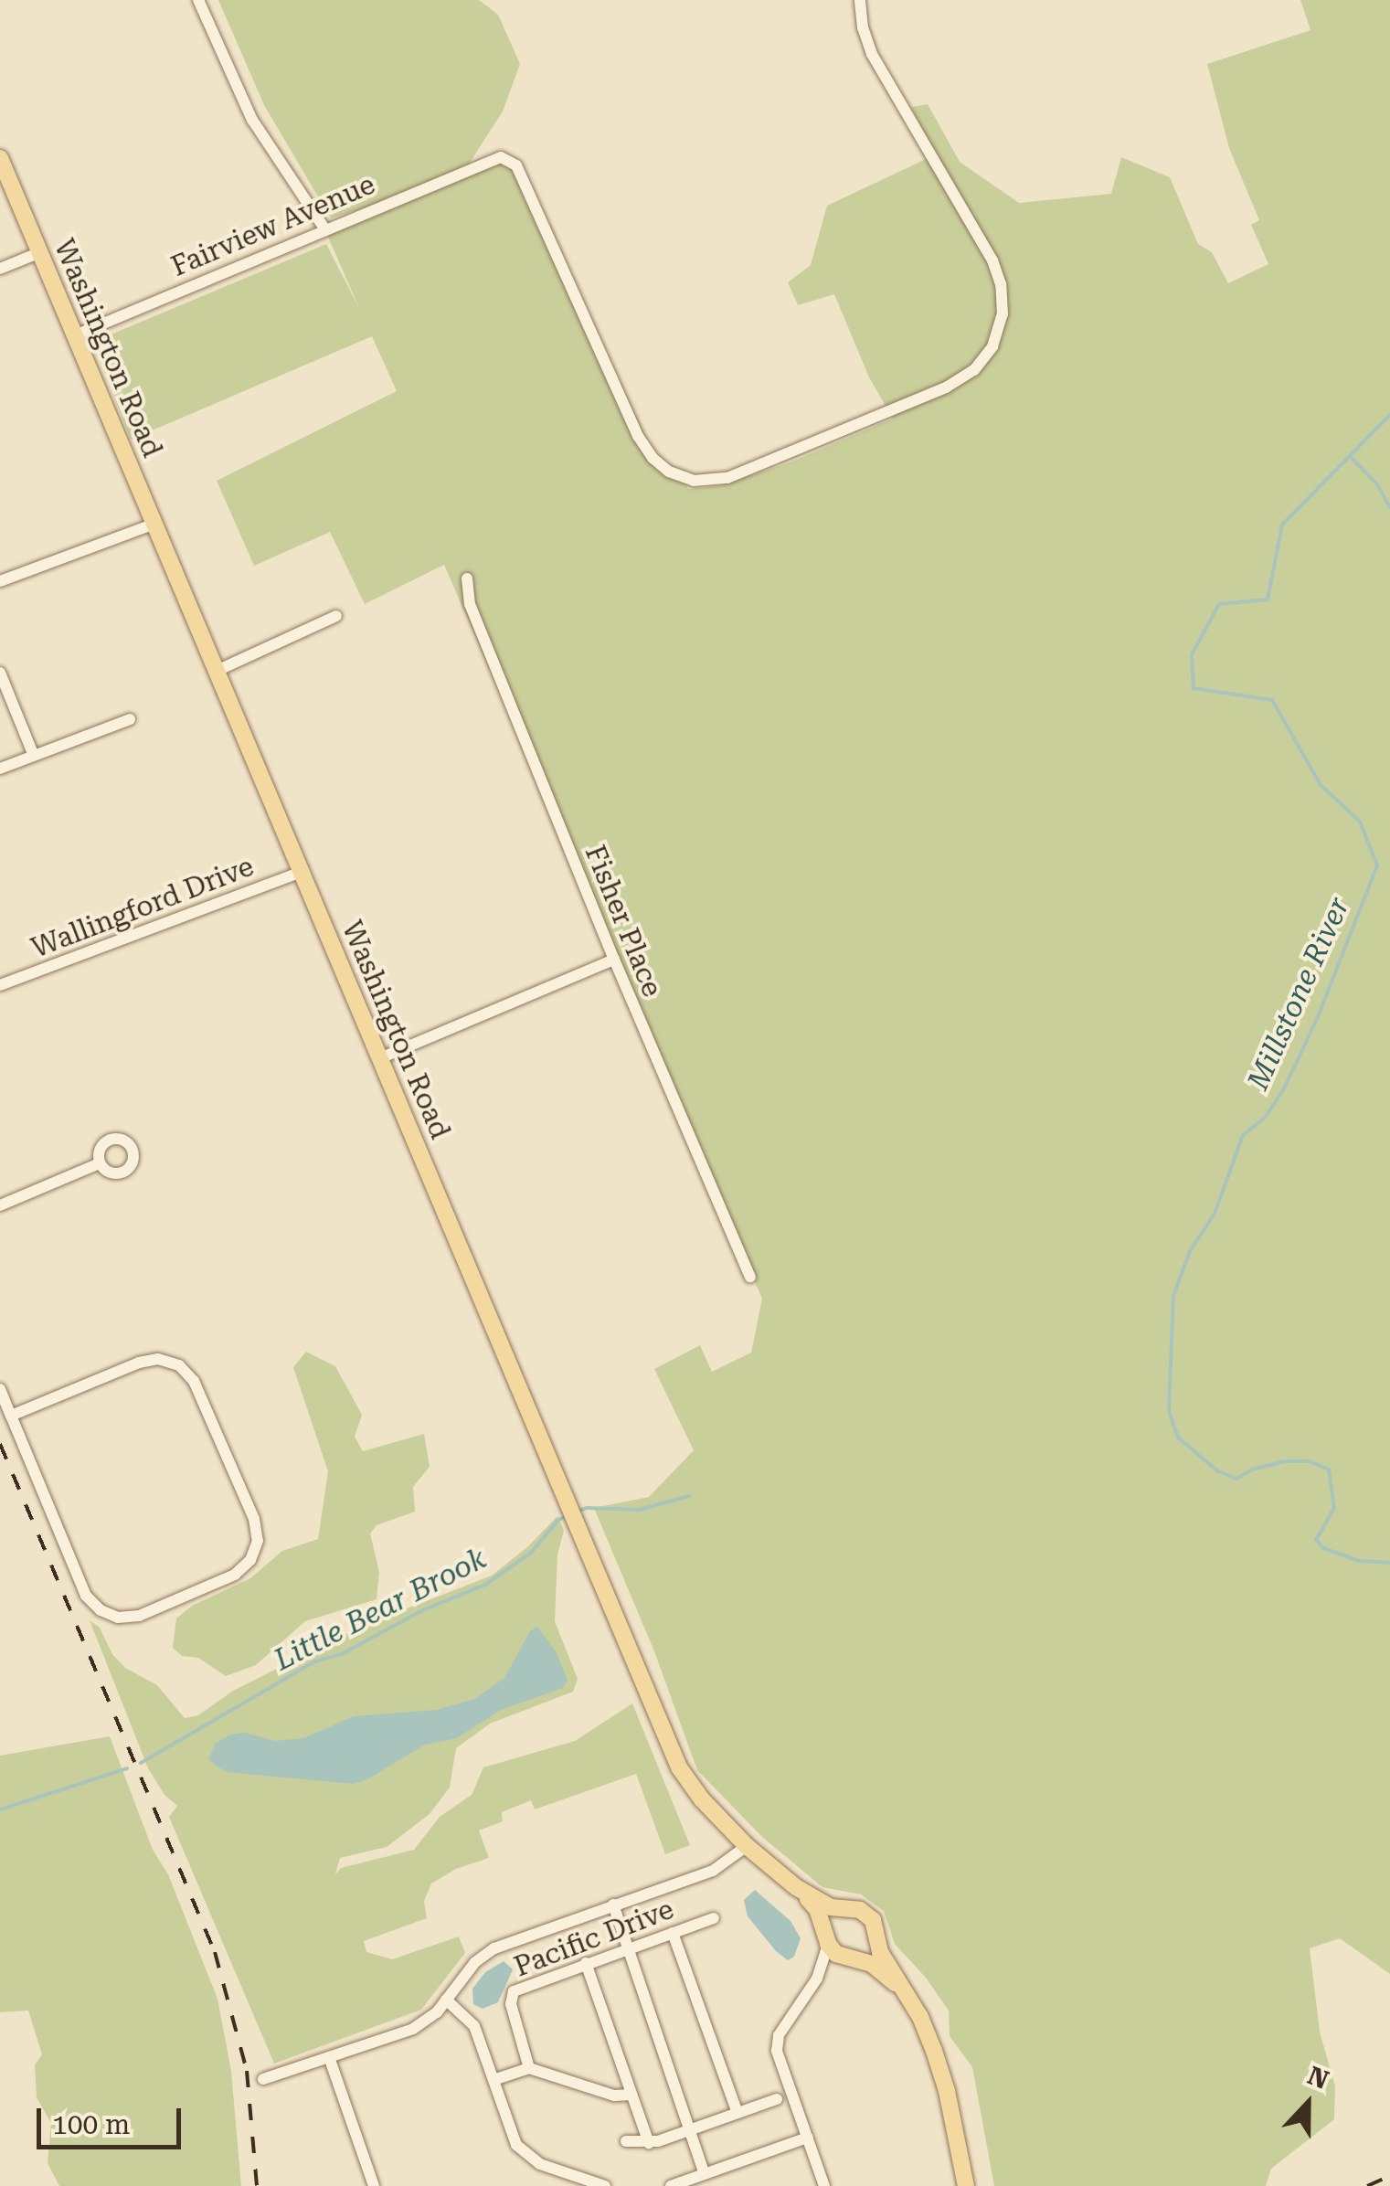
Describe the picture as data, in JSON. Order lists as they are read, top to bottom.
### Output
{
  "streets": {
    "main road": ["Washington Road"],
    "street": [
      "Fairview Avenue",
      "Wallingford Drive",
      "Fisher Place",
      "Pacific Drive"
    ]
  },
  "crossings": [
    ["Fairview Avenue", "Washington Road"],
    ["Washington Road", "Wallingford Drive"]
  ],
  "water": ["Millstone River", "Little Bear Brook"],
  "scale_bar": "100 m",
  "north": "top"
}
